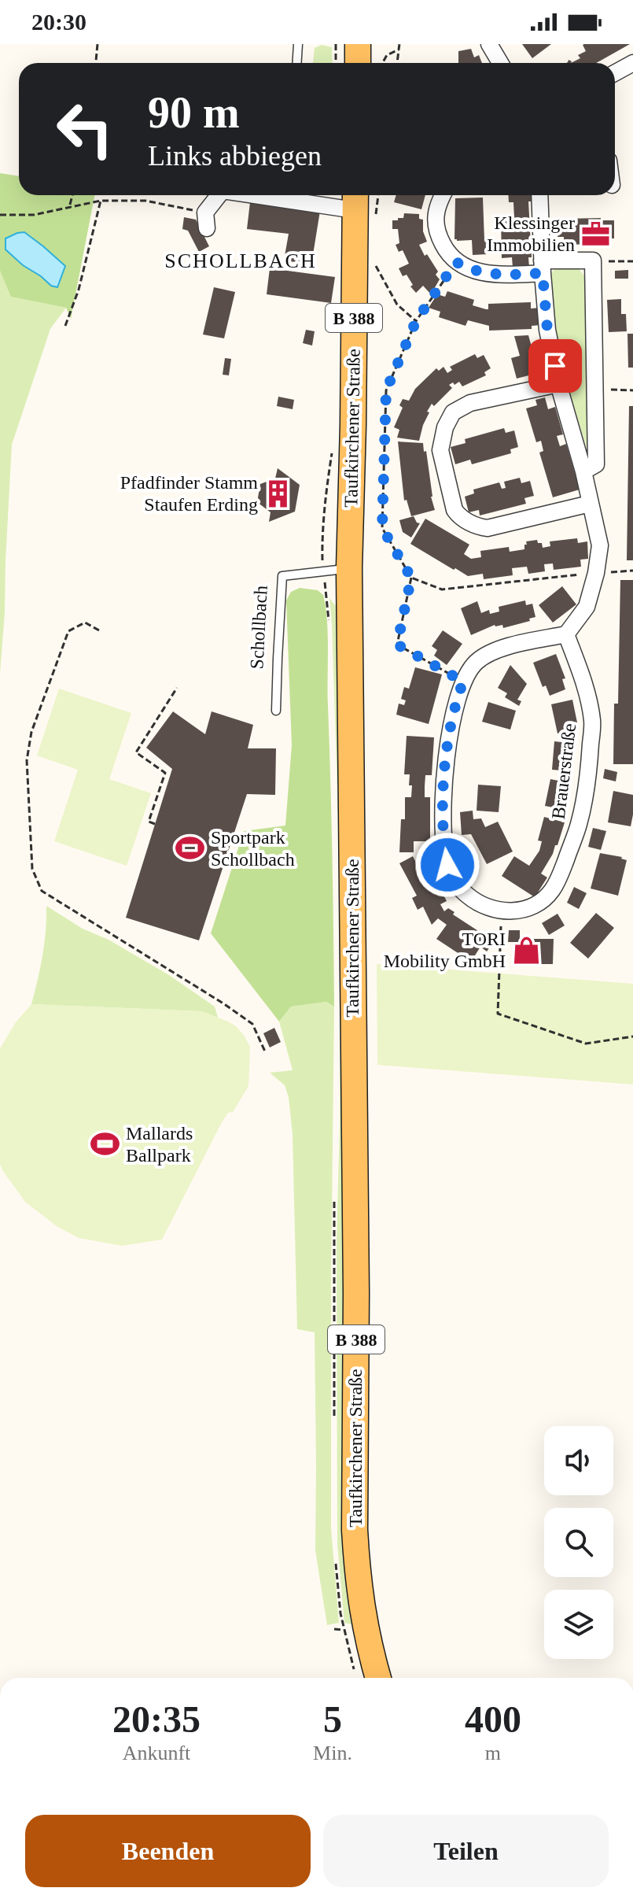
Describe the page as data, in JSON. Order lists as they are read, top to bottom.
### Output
{
  "streets": {
    "main road": ["B 388", "Taufkirchener Straße"],
    "street": ["Brauerstraße"],
    "lane": ["Schollbach"]
  },
  "crossings": [
    ["Taufkirchener Straße", "Schollbach"]
  ],
  "districts": ["SCHOLLBACH"],
  "places": {
    "office": ["Klessinger Immobilien"],
    "building": ["Pfadfinder Stamm Staufen Erding"],
    "sports": ["Sportpark Schollbach", "Mallards Ballpark"],
    "shop": ["TORI Mobility GmbH"]
  },
  "page": {
    "status": "20:30",
    "turn": ["90 m", "Links abbiegen"],
    "eta": [
      "20:35",
      "Ankunft",
      "5",
      "Min.",
      "400",
      "m"
    ],
    "buttons": ["Beenden", "Teilen"]
  }
}
